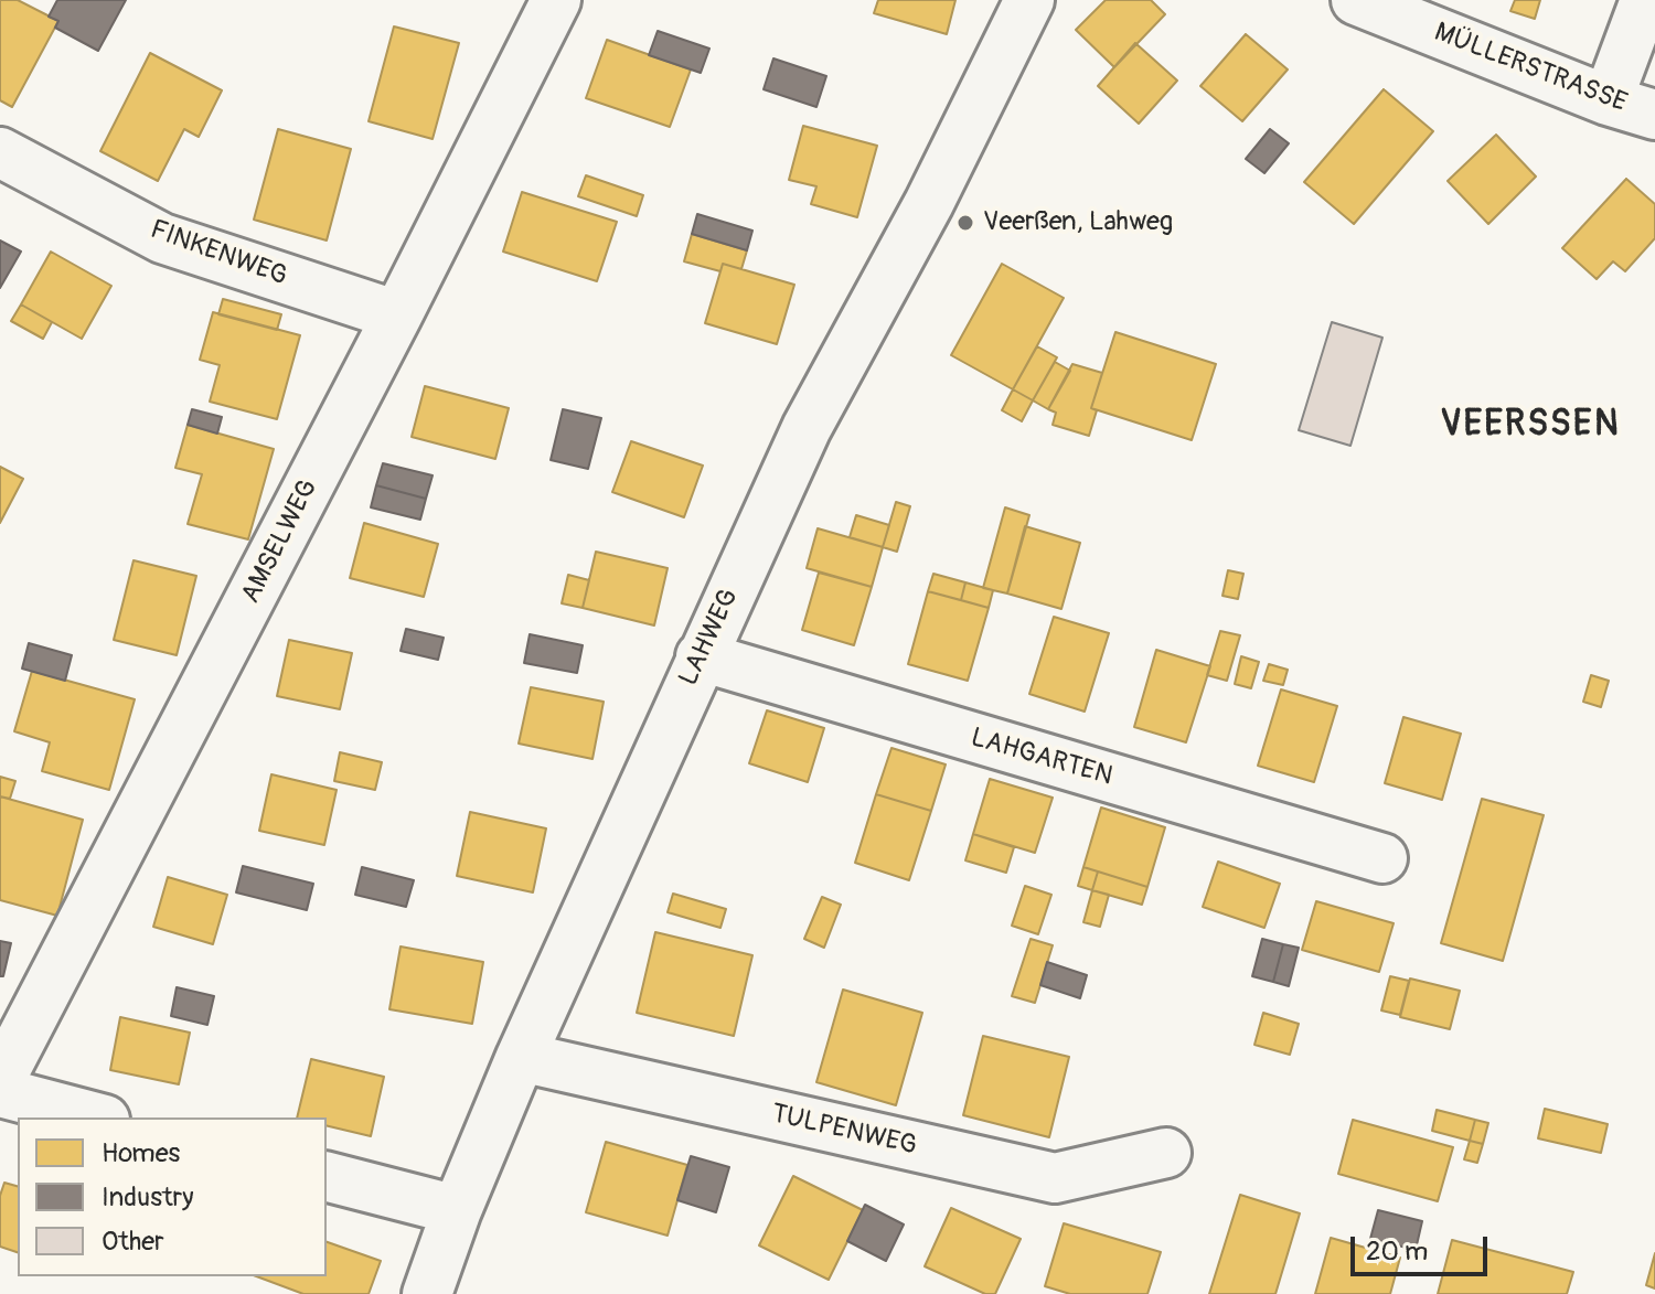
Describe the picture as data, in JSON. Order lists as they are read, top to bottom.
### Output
{
  "streets": {
    "street": [
      "MÜLLERSTRASSE",
      "FINKENWEG",
      "AMSELWEG",
      "LAHWEG",
      "LAHGARTEN",
      "TULPENWEG"
    ]
  },
  "crossings": [
    ["FINKENWEG", "AMSELWEG"],
    ["LAHWEG", "LAHGARTEN"],
    ["LAHWEG", "TULPENWEG"]
  ],
  "districts": ["VEERSSEN"],
  "places": ["Veerßen, Lahweg"],
  "legend": ["Homes", "Industry", "Other"],
  "scale_bar": "20 m"
}
